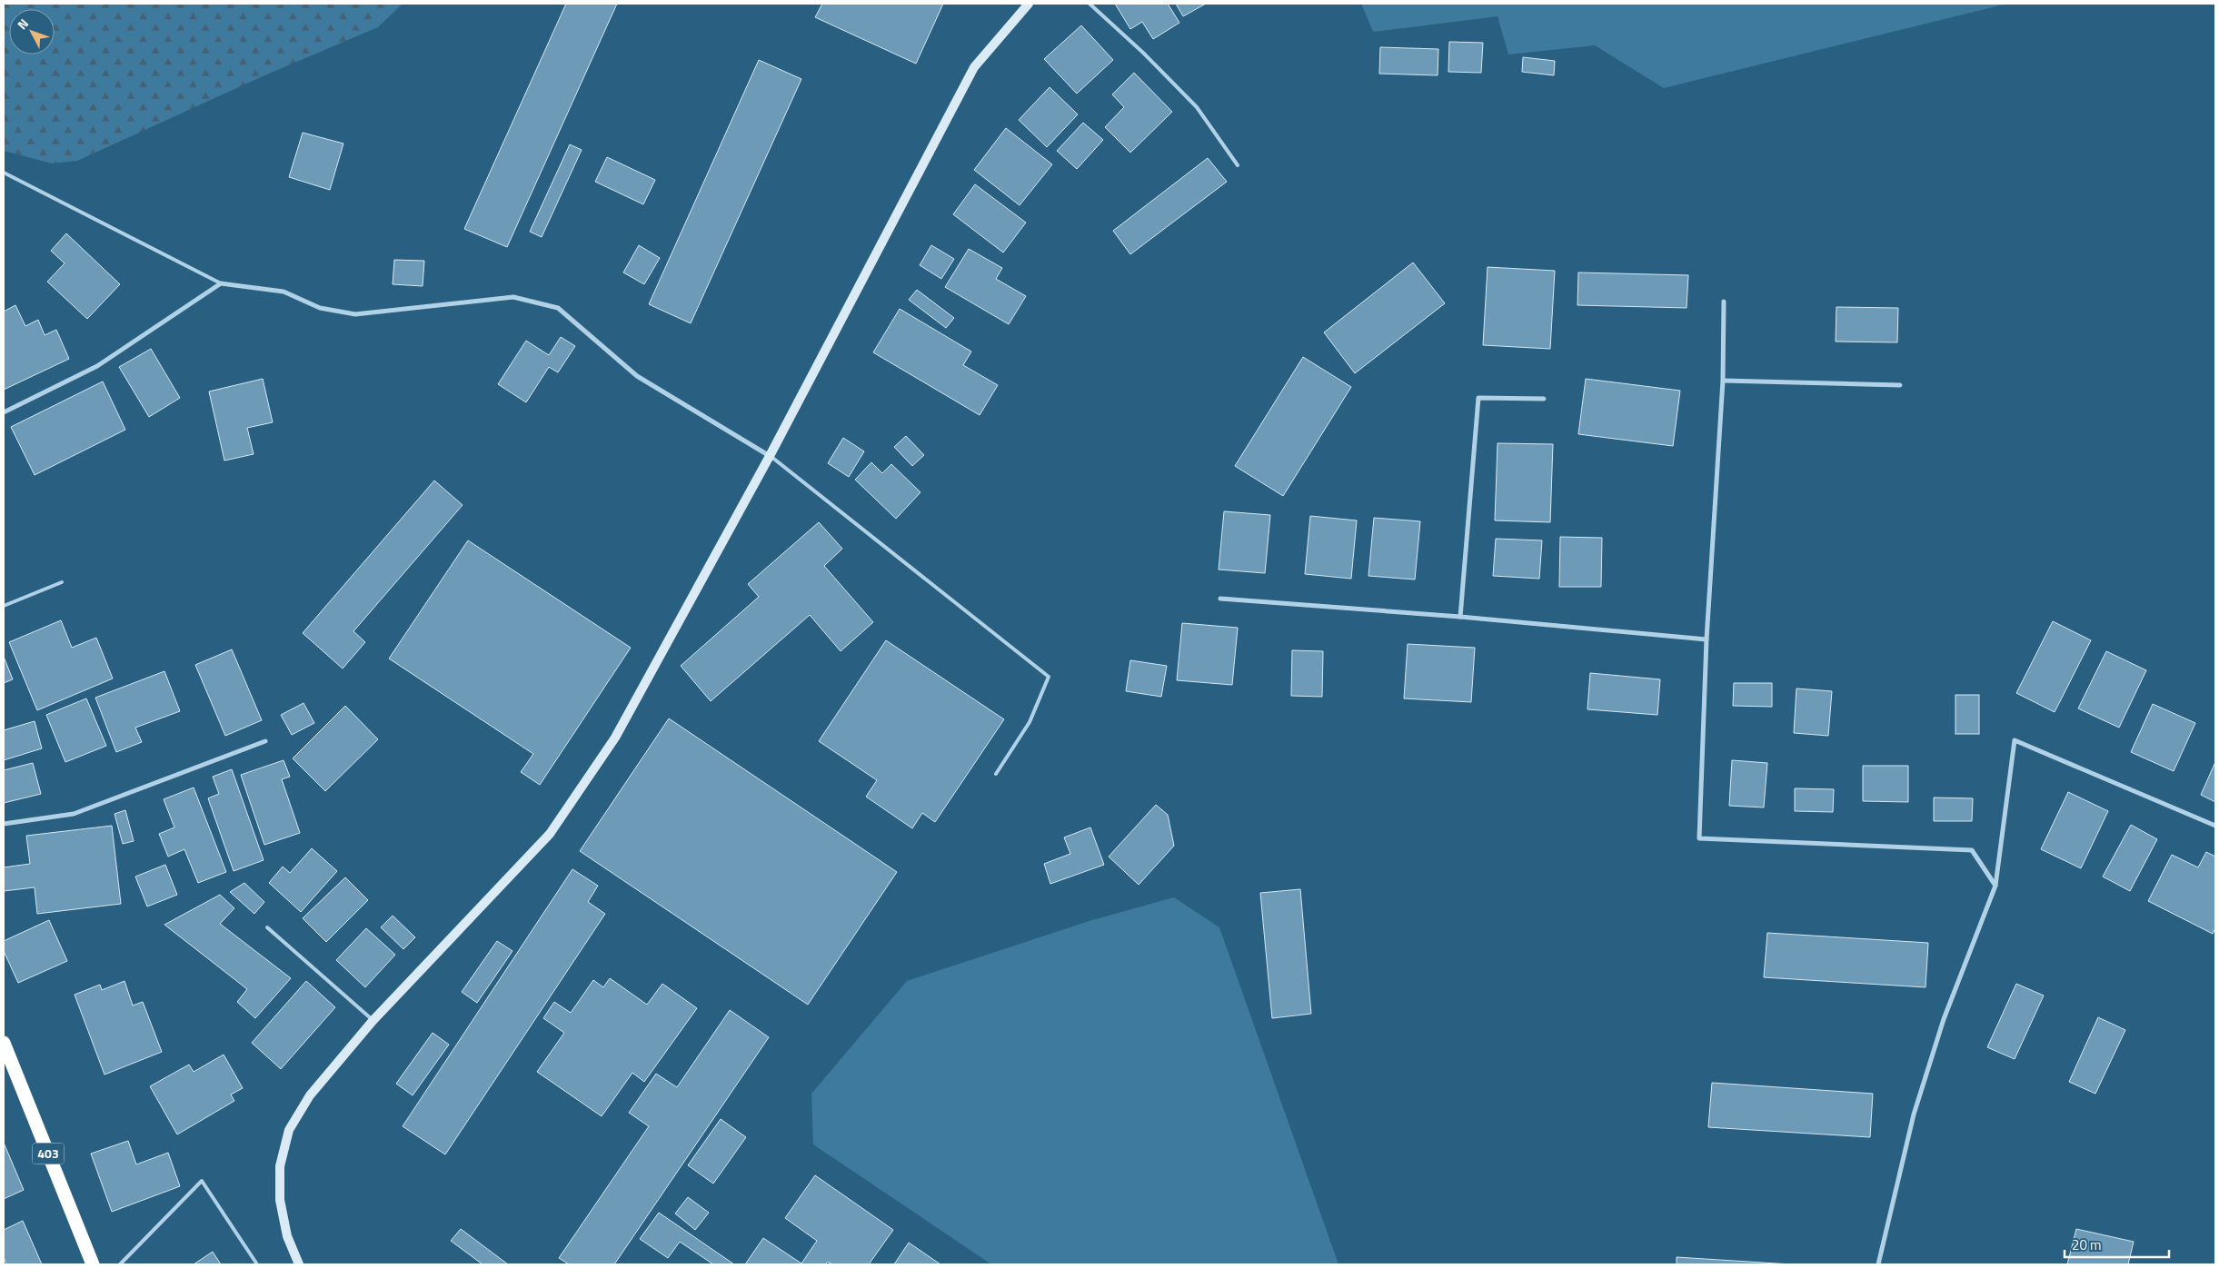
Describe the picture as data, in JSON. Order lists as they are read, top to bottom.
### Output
{
  "streets": {
    "highway": ["403"]
  },
  "scale_bar": "20 m",
  "north": "top left"
}
